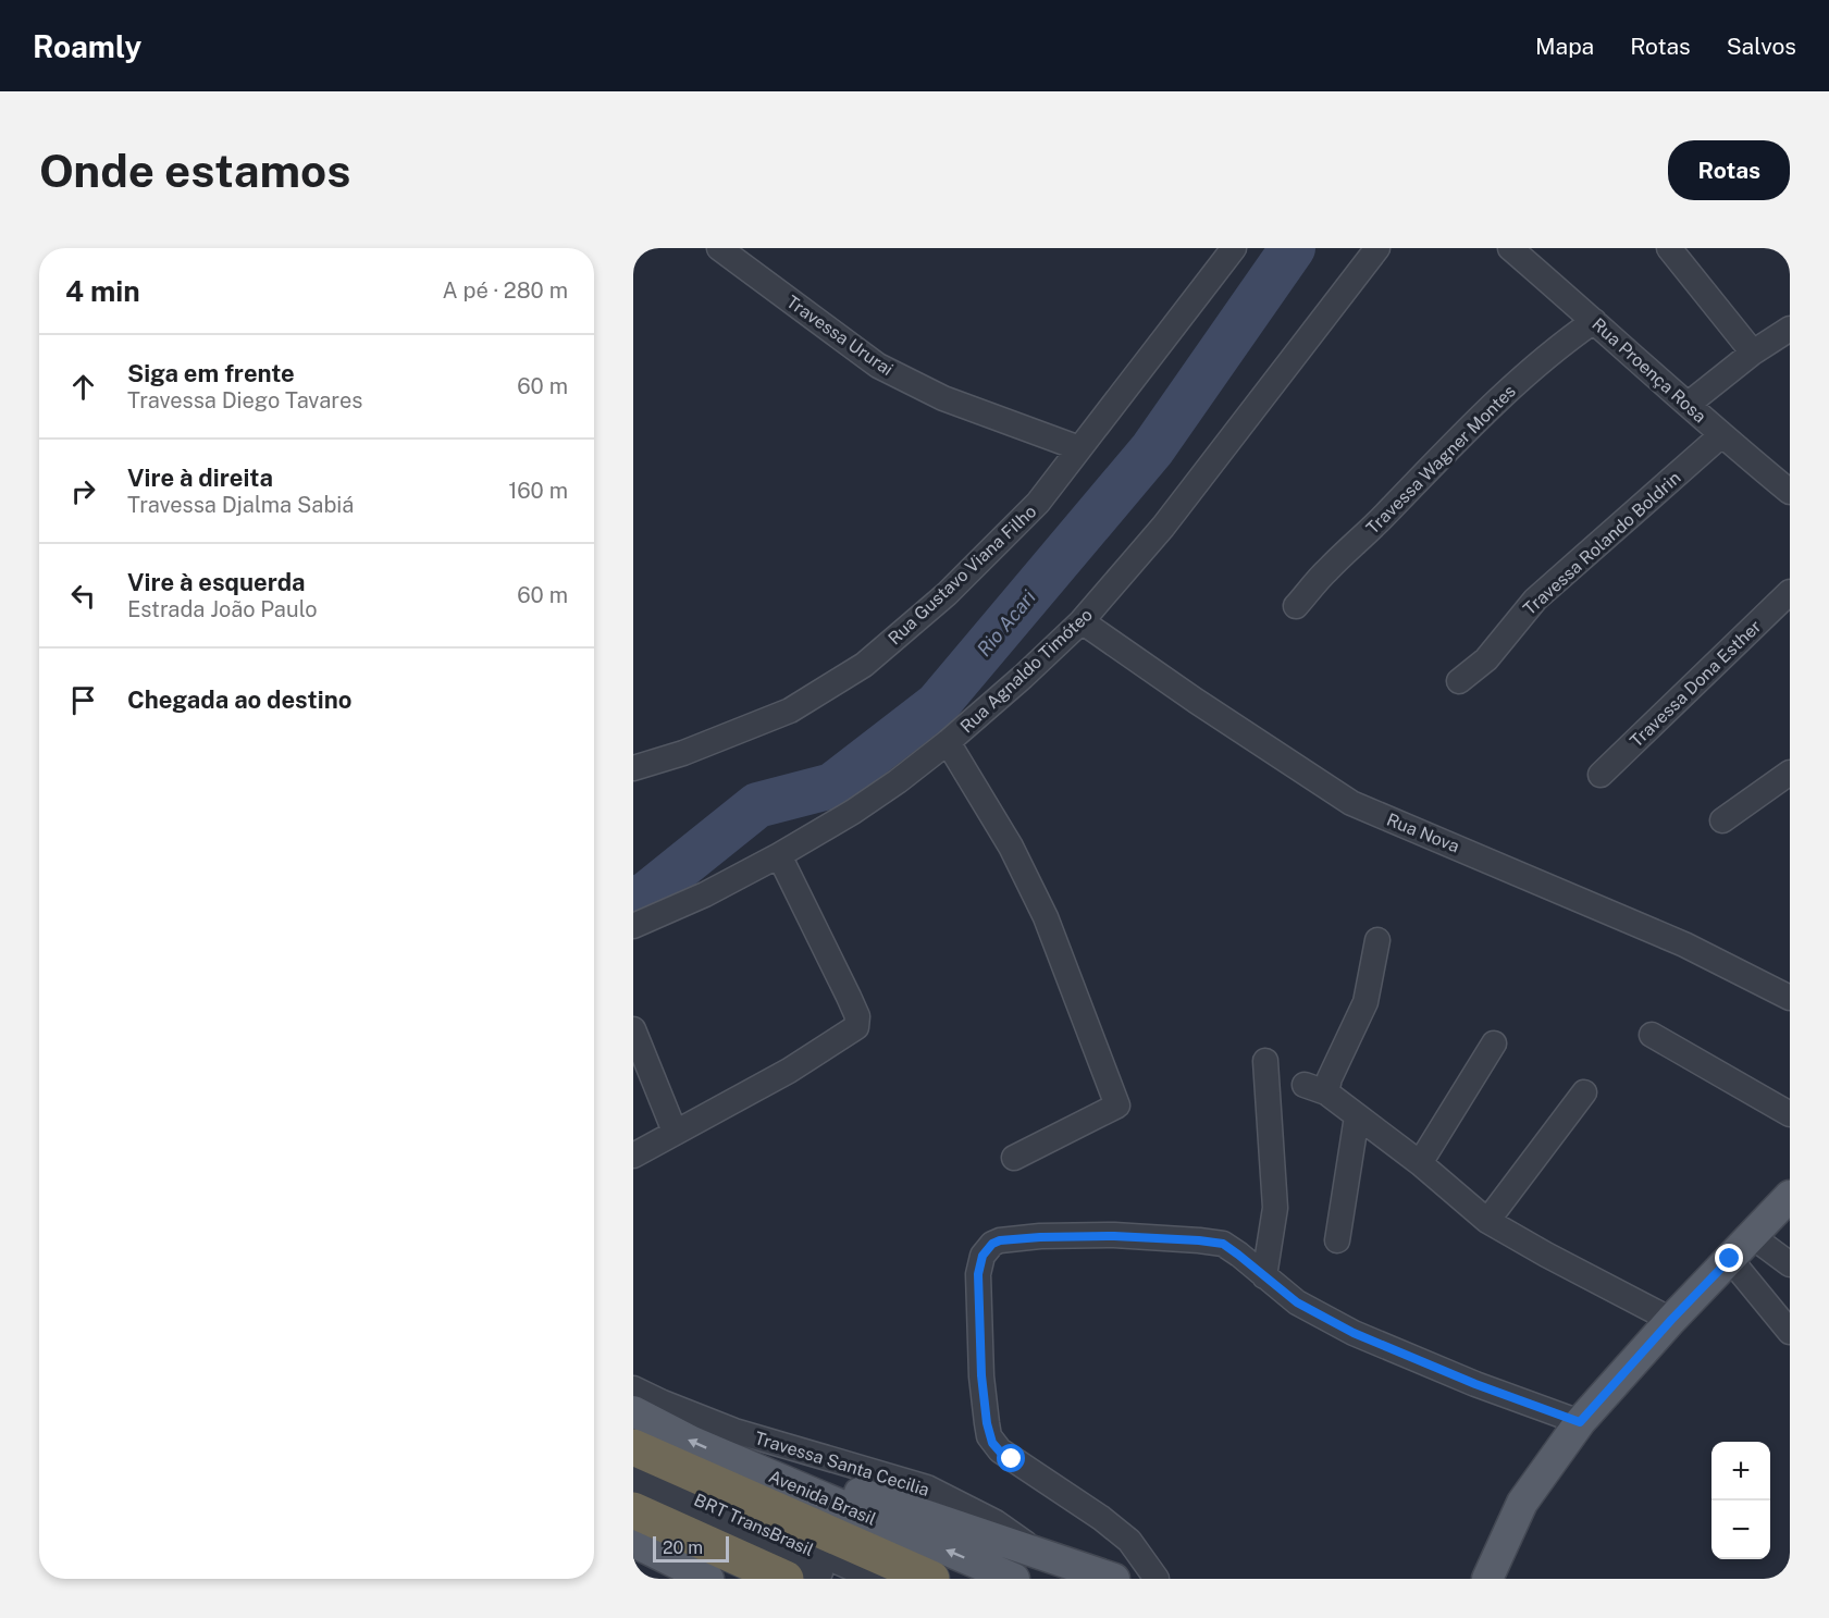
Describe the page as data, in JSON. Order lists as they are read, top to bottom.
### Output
{
  "streets": {
    "highway": ["Avenida Brasil"],
    "street": [
      "Travessa Ururai",
      "Rua Proença Rosa",
      "Travessa Wagner Montes",
      "Travessa Rolando Boldrin",
      "Rua Gustavo Viana Filho",
      "Rua Agnaldo Timóteo",
      "Travessa Dona Esther",
      "Rua Nova",
      "Travessa Santa Cecilia",
      "BRT TransBrasil"
    ]
  },
  "crossings": [
    ["Travessa Ururai", "Rua Gustavo Viana Filho"],
    ["Rua Proença Rosa", "Travessa Wagner Montes"],
    ["Rua Proença Rosa", "Travessa Rolando Boldrin"],
    ["Rua Agnaldo Timóteo", "Rua Nova"]
  ],
  "water": ["Rio Acari"],
  "scale_bar": "20 m",
  "page": {
    "header": "Roamly",
    "nav": ["Mapa", "Rotas", "Salvos"],
    "buttons": "Rotas",
    "title": "Onde estamos",
    "heading": ["4 min", "A pé · 280 m"],
    "list": [
      ["Siga em frente", "Travessa Diego Tavares", "60 m"],
      ["Vire à direita", "Travessa Djalma Sabiá", "160 m"],
      ["Vire à esquerda", "Estrada João Paulo", "60 m"],
      "Chegada ao destino"
    ],
    "map_buttons": ["+", "−"],
    "scale": "20 m"
  }
}
